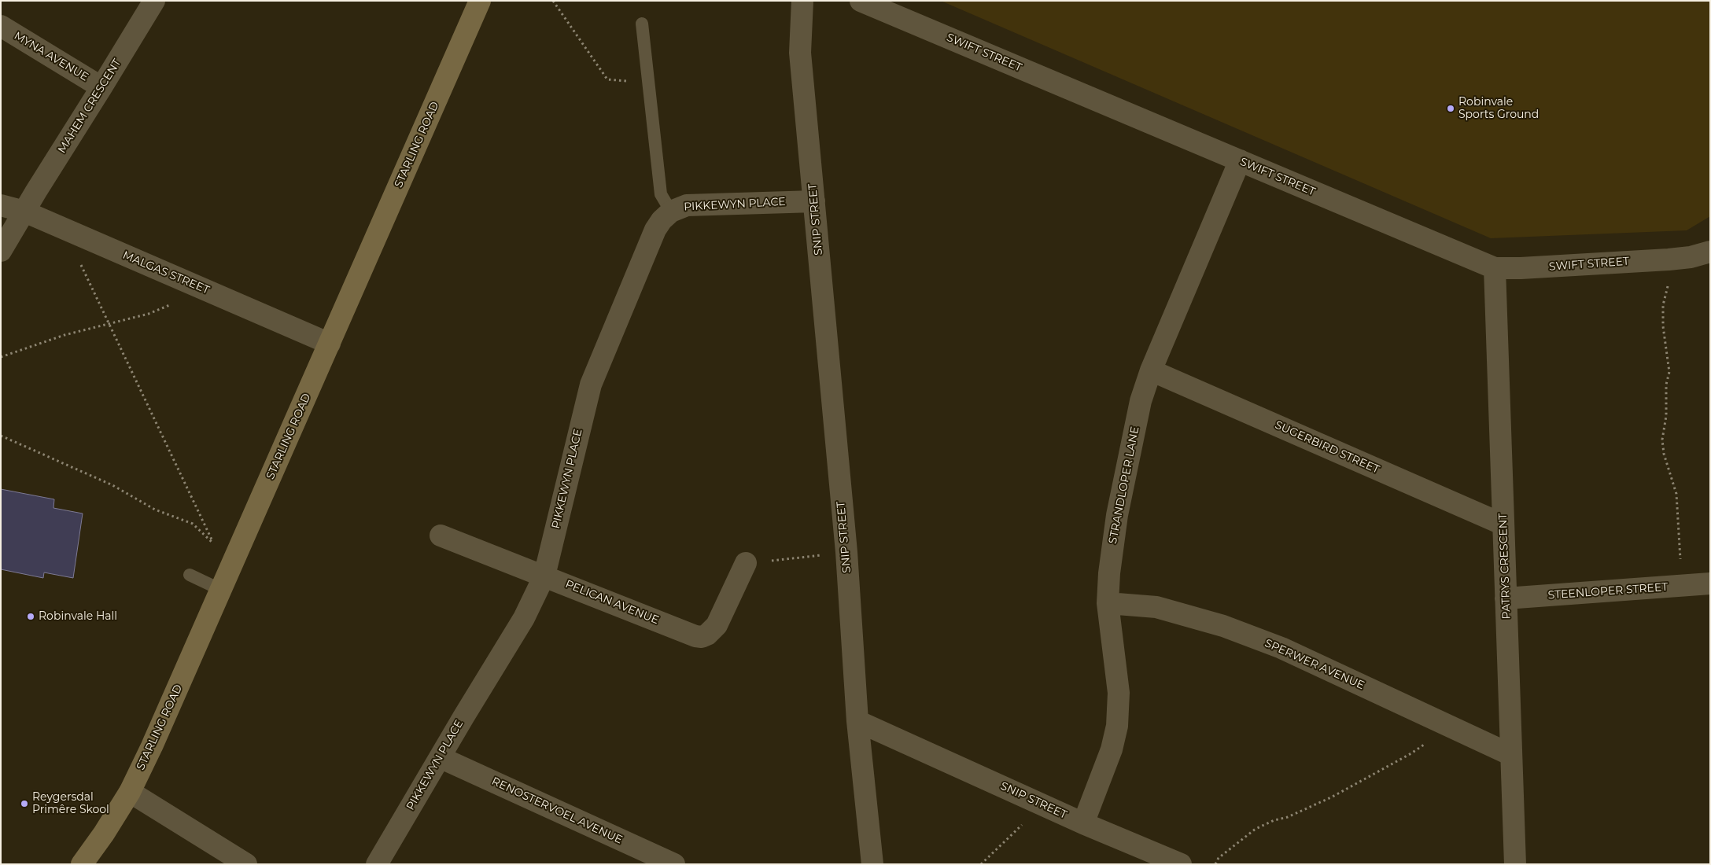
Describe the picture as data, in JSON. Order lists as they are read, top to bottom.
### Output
{
  "streets": {
    "street": [
      "SWIFT STREET",
      "MYNA AVENUE",
      "MAHEM CRESCENT",
      "STARLING ROAD",
      "PIKKEWYN PLACE",
      "SNIP STREET",
      "MALGAS STREET",
      "SUGERBIRD STREET",
      "STRANDLOPER LANE",
      "PATRYS CRESCENT",
      "STEENLOPER STREET",
      "PELICAN AVENUE",
      "SPERWER AVENUE",
      "RENOSTERVOEL AVENUE"
    ]
  },
  "crossings": [
    ["SWIFT STREET", "STRANDLOPER LANE"],
    ["SWIFT STREET", "PATRYS CRESCENT"],
    ["MYNA AVENUE", "MAHEM CRESCENT"],
    ["MAHEM CRESCENT", "MALGAS STREET"],
    ["STARLING ROAD", "MALGAS STREET"],
    ["PIKKEWYN PLACE", "SNIP STREET"],
    ["PIKKEWYN PLACE", "PELICAN AVENUE"],
    ["PIKKEWYN PLACE", "RENOSTERVOEL AVENUE"],
    ["SNIP STREET", "STRANDLOPER LANE"],
    ["SUGERBIRD STREET", "STRANDLOPER LANE"],
    ["SUGERBIRD STREET", "PATRYS CRESCENT"],
    ["STRANDLOPER LANE", "SPERWER AVENUE"],
    ["PATRYS CRESCENT", "STEENLOPER STREET"],
    ["PATRYS CRESCENT", "SPERWER AVENUE"]
  ],
  "places": ["Robinvale Sports Ground", "Robinvale Hall", "Reygersdal Primêre Skool"]
}
